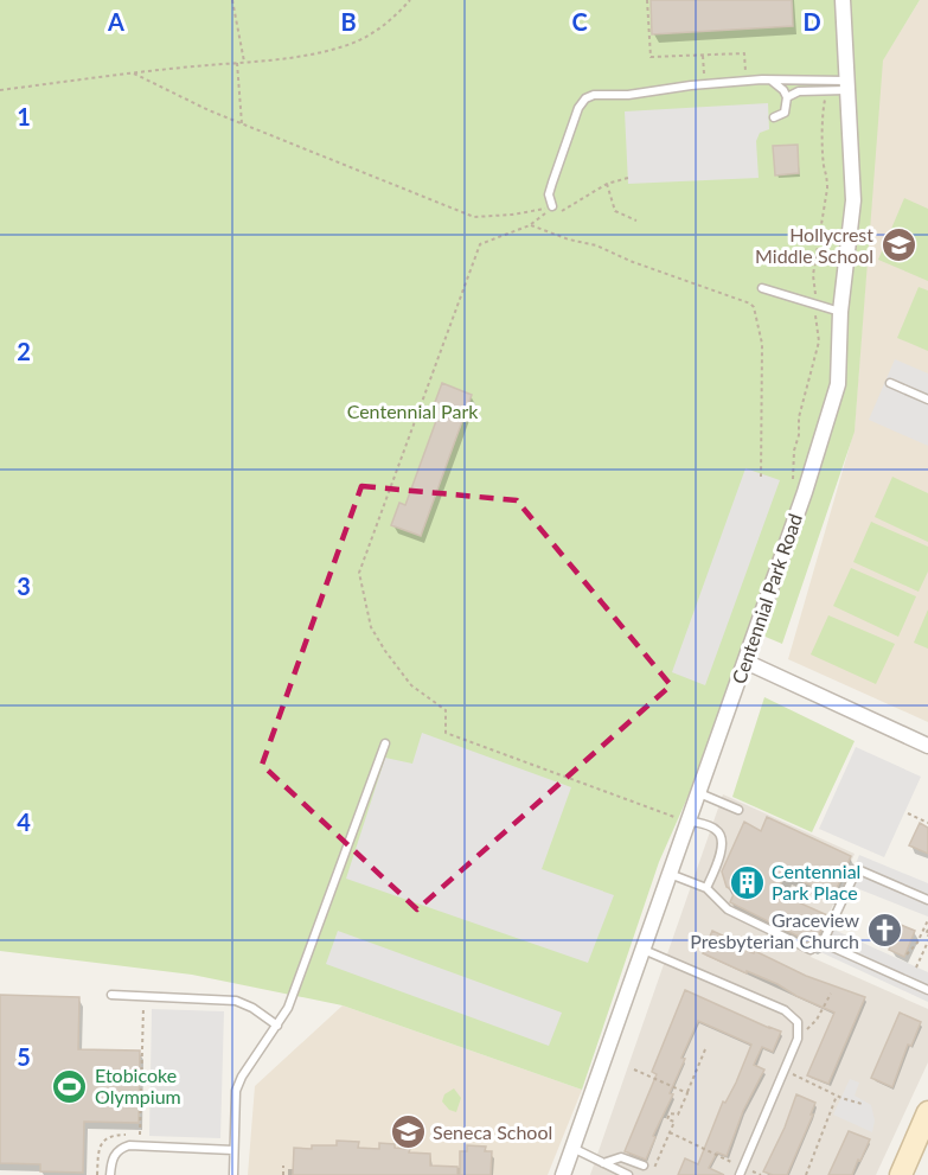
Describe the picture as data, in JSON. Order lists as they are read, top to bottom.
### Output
{
  "streets": {
    "street": ["Centennial Park Road"]
  },
  "parks": ["Centennial Park"],
  "places": {
    "school or university": ["Hollycrest Middle School", "Seneca School"],
    "building": ["Centennial Park Place"],
    "church": ["Graceview Presbyterian Church"],
    "sports": ["Etobicoke Olympium"]
  },
  "grid": {
    "columns": [
      "A",
      "B",
      "C",
      "D"
    ],
    "rows": [
      "1",
      "2",
      "3",
      "4",
      "5"
    ]
  }
}
